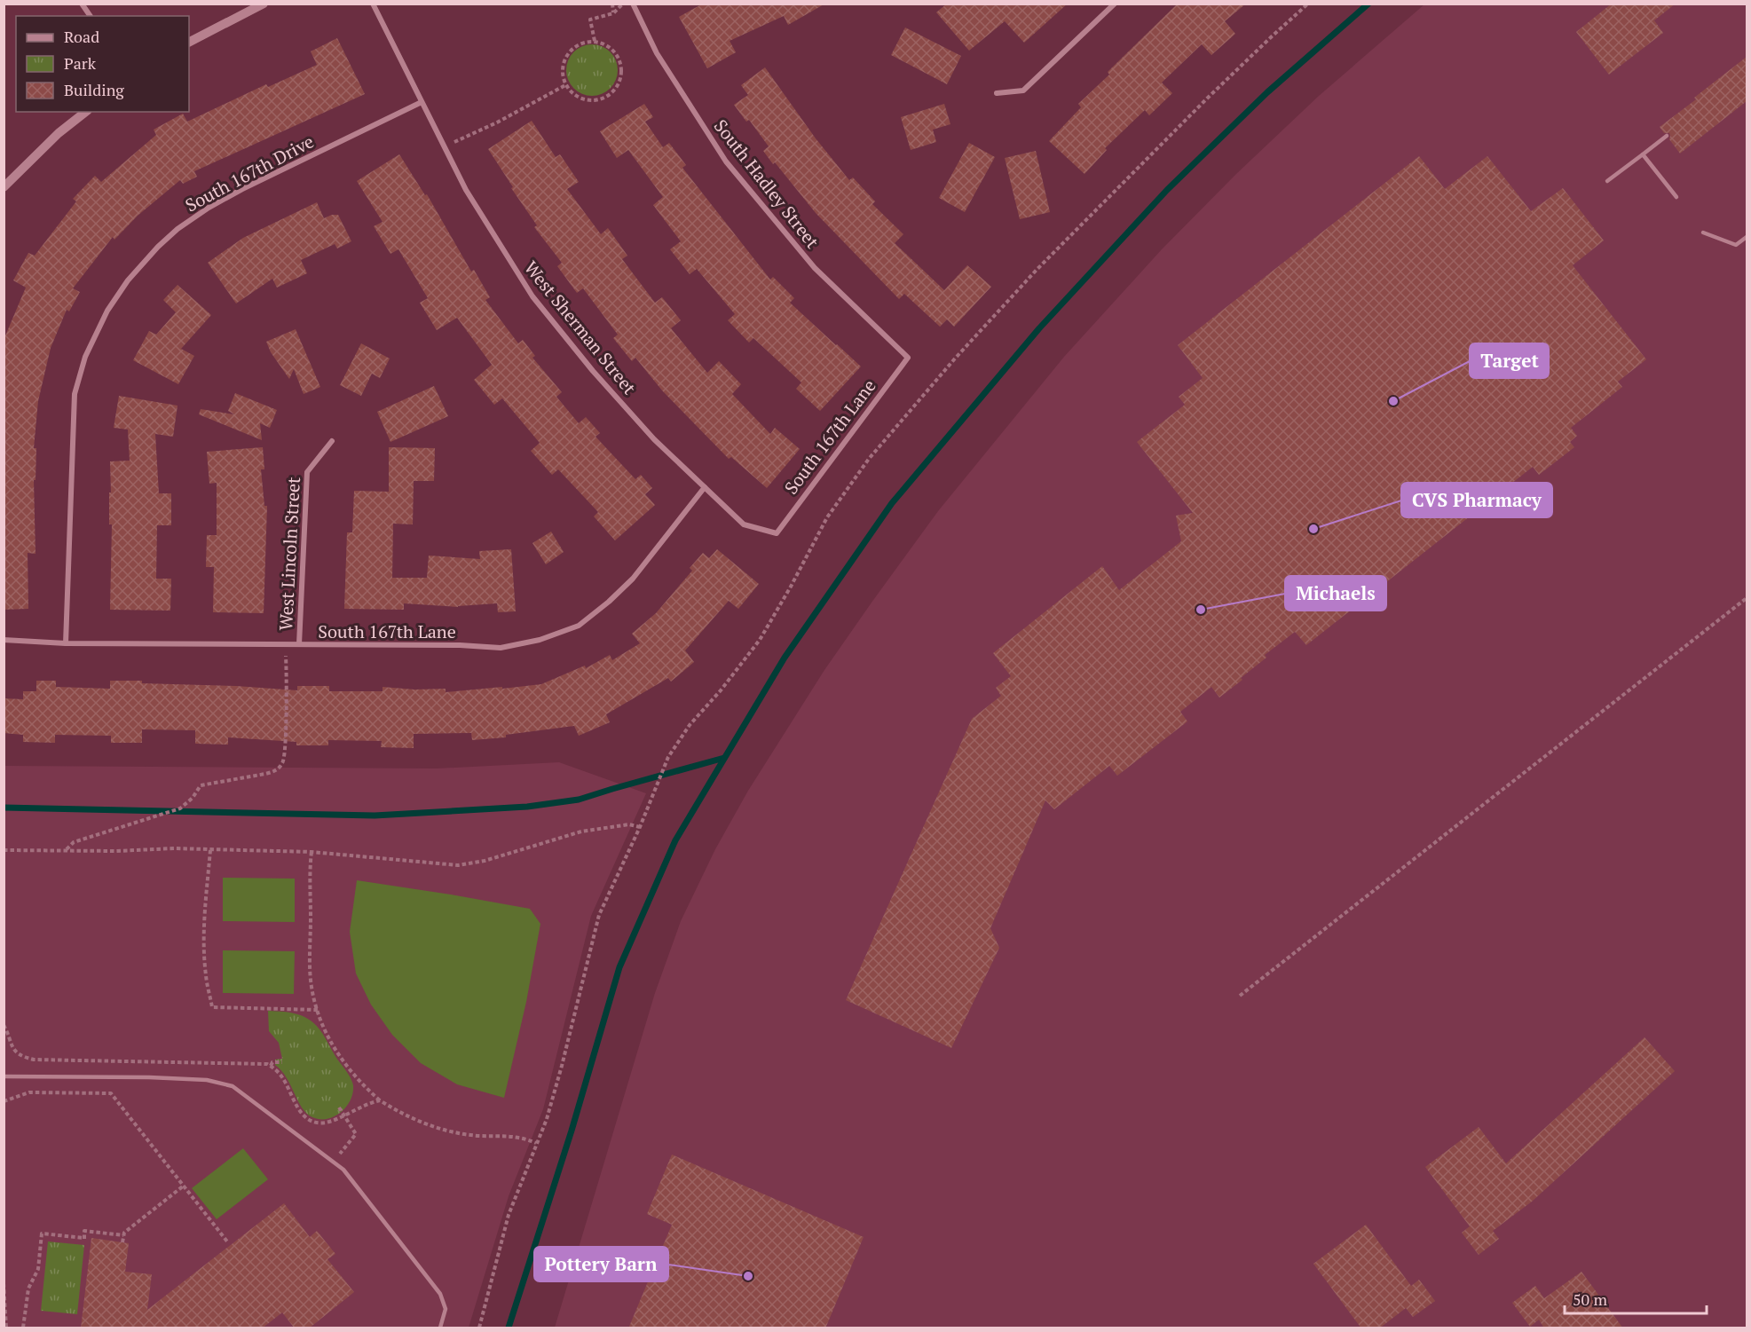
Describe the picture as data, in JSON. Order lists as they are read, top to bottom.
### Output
{
  "streets": {
    "street": [
      "South 167th Drive",
      "South Hadley Street",
      "West Sherman Street",
      "South 167th Lane",
      "West Lincoln Street"
    ]
  },
  "crossings": [
    ["South 167th Drive", "West Sherman Street"],
    ["South 167th Drive", "South 167th Lane"],
    ["South Hadley Street", "South 167th Lane"],
    ["West Sherman Street", "South 167th Lane"],
    ["South 167th Lane", "West Lincoln Street"]
  ],
  "places": [
    "Target",
    "CVS Pharmacy",
    "Michaels",
    "Pottery Barn"
  ],
  "legend": ["Road", "Park", "Building"],
  "scale_bar": "50 m"
}
